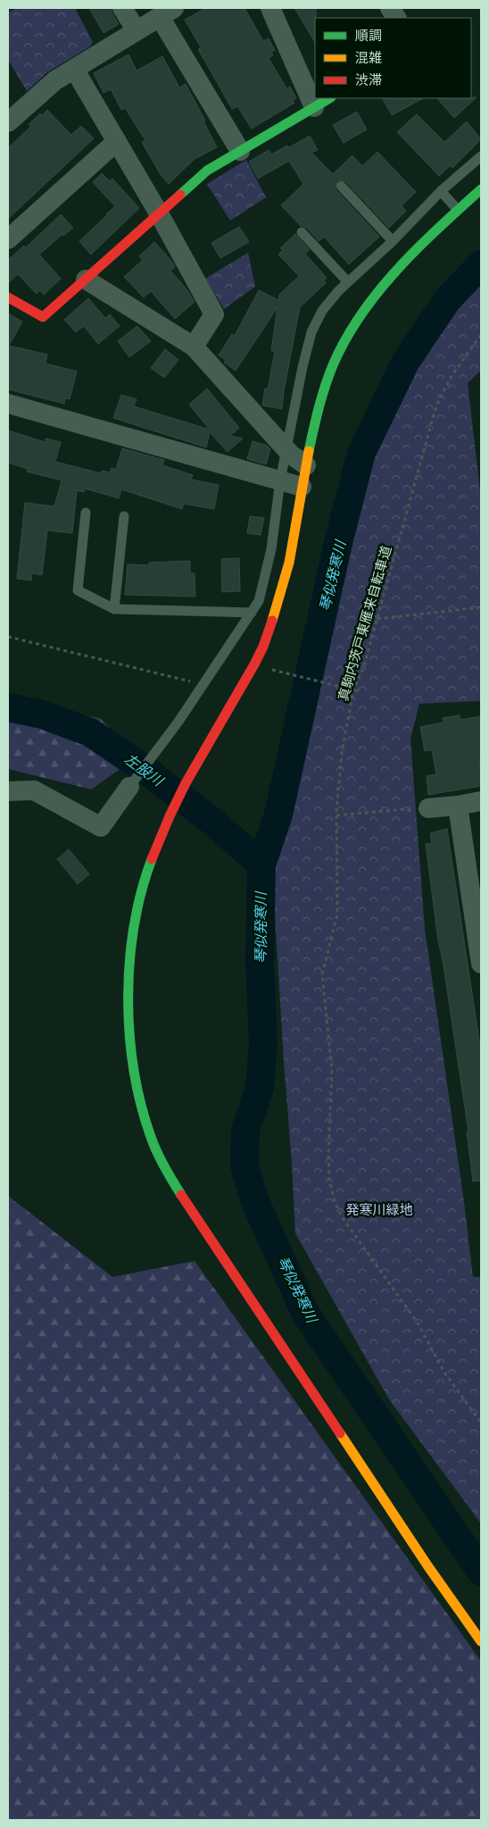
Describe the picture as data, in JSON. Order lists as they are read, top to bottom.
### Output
{
  "streets": {
    "path": ["真駒内茨戸東雁来自転車道"]
  },
  "water": ["琴似発寒川", "左股川"],
  "parks": ["発寒川緑地"],
  "legend": ["順調", "混雑", "渋滞"]
}
